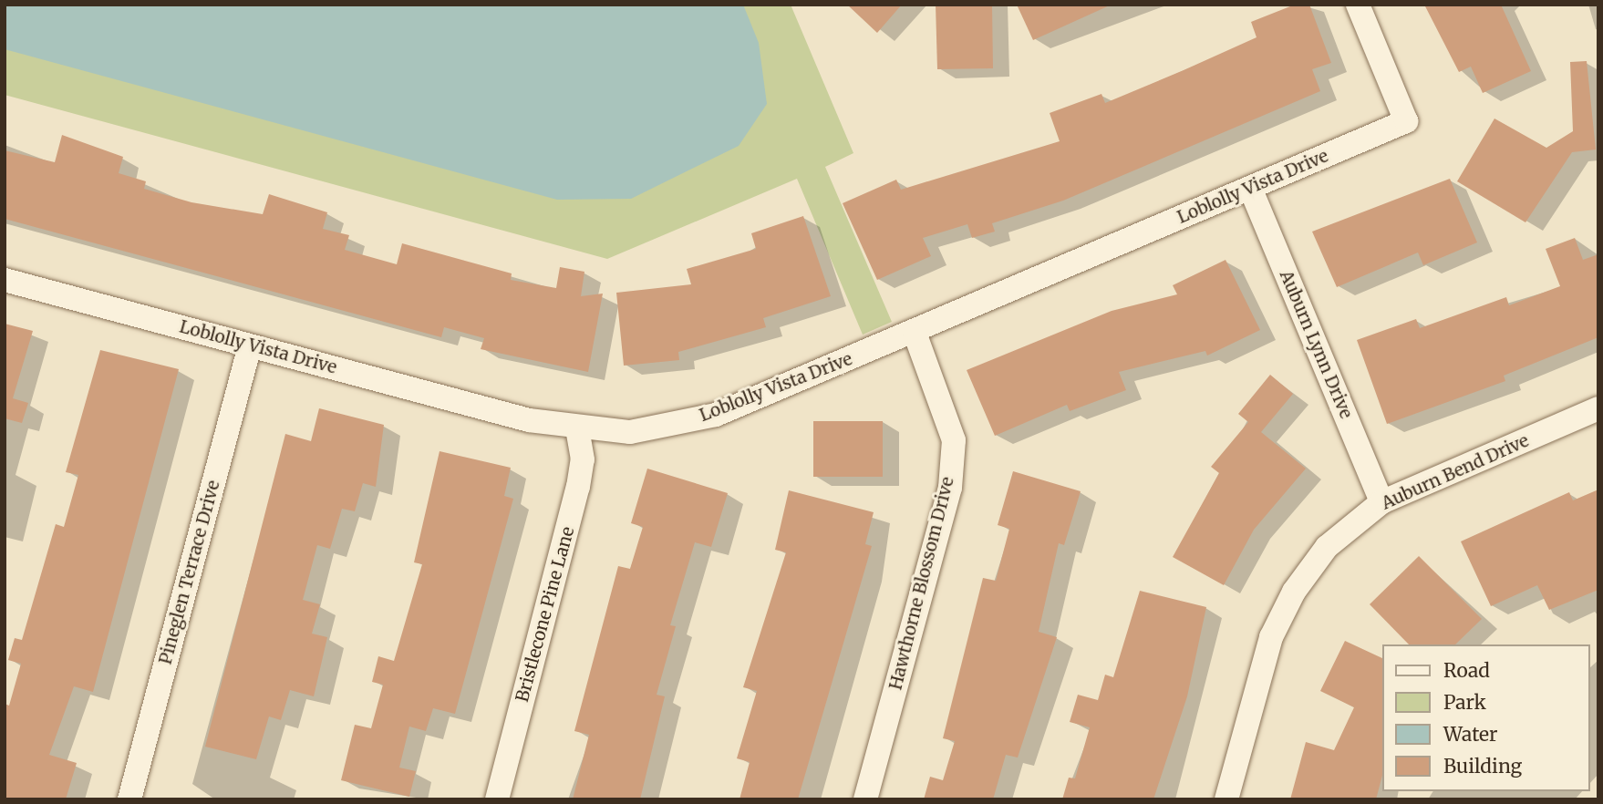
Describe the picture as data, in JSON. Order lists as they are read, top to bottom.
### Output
{
  "streets": {
    "street": [
      "Loblolly Vista Drive",
      "Auburn Lynn Drive",
      "Auburn Bend Drive",
      "Pineglen Terrace Drive",
      "Hawthorne Blossom Drive",
      "Bristlecone Pine Lane"
    ]
  },
  "crossings": [
    ["Loblolly Vista Drive", "Auburn Lynn Drive"],
    ["Loblolly Vista Drive", "Pineglen Terrace Drive"],
    ["Loblolly Vista Drive", "Hawthorne Blossom Drive"],
    ["Loblolly Vista Drive", "Bristlecone Pine Lane"],
    ["Auburn Lynn Drive", "Auburn Bend Drive"]
  ],
  "legend": [
    "Road",
    "Park",
    "Water",
    "Building"
  ]
}
